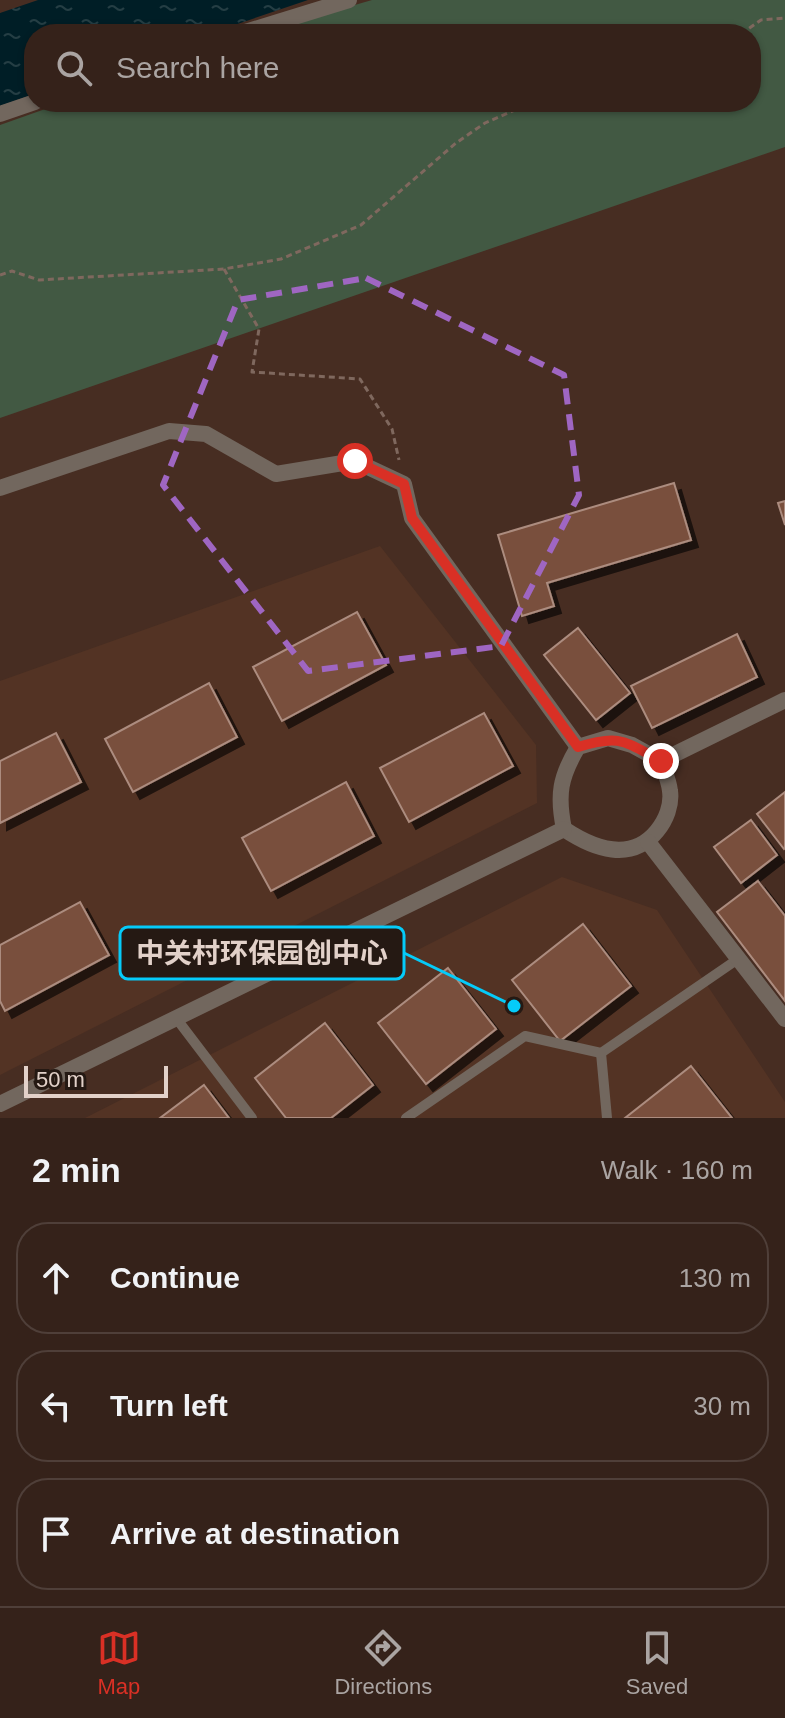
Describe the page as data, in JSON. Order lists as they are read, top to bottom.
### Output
{
  "places": ["中关村环保园创中心"],
  "scale_bar": "50 m",
  "page": {
    "search": "Search here",
    "scale": "50 m",
    "heading": ["2 min", "Walk · 160 m"],
    "list": [
      ["Continue", "130 m"],
      ["Turn left", "30 m"],
      "Arrive at destination"
    ],
    "nav": ["Map", "Directions", "Saved"]
  }
}
